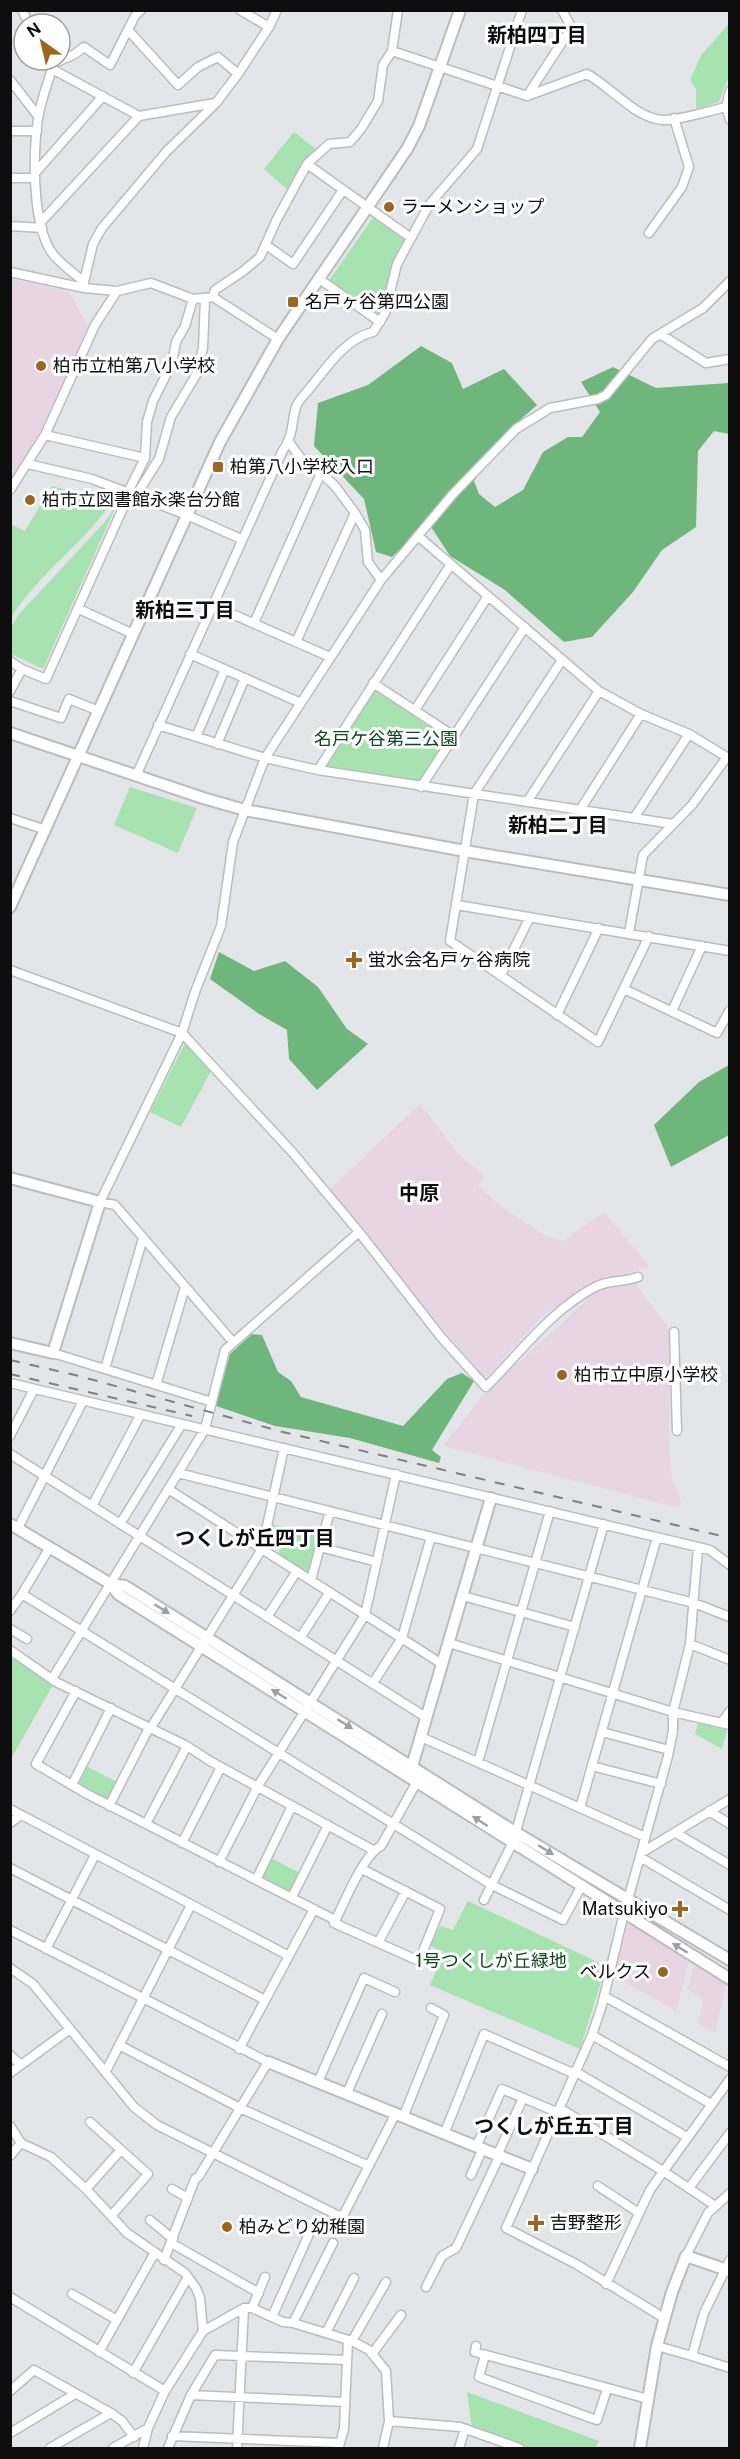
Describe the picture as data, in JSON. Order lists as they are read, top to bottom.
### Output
{
  "districts": [
    "新柏四丁目",
    "新柏三丁目",
    "新柏二丁目",
    "中原",
    "つくしが丘四丁目",
    "つくしが丘五丁目"
  ],
  "parks": ["名戸ケ谷第三公園", "1号つくしが丘緑地"],
  "places": {
    "other": [
      "ラーメンショップ",
      "柏市立柏第八小学校",
      "柏市立図書館永楽台分館",
      "柏市立中原小学校",
      "ベルクス",
      "柏みどり幼稚園"
    ],
    "transit": ["名戸ヶ谷第四公園", "柏第八小学校入口"],
    "health": ["蛍水会名戸ヶ谷病院", "Matsukiyo", "吉野整形"]
  },
  "north": "top left"
}
